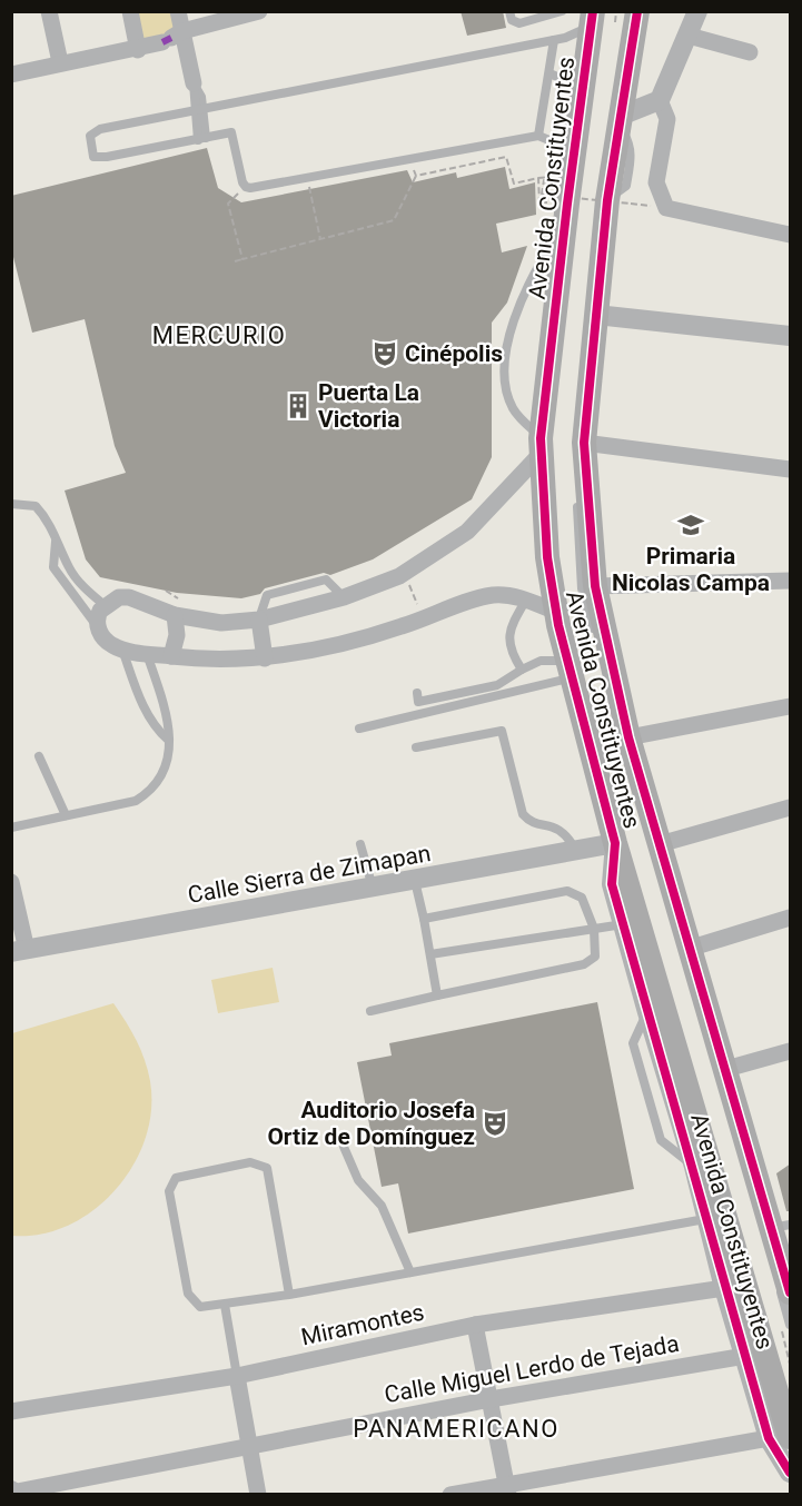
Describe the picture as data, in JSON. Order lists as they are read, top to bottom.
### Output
{
  "streets": {
    "main road": ["Avenida Constituyentes"],
    "street": ["Calle Sierra de Zimapan", "Miramontes", "Calle Miguel Lerdo de Tejada"]
  },
  "crossings": [
    ["Avenida Constituyentes", "Calle Sierra de Zimapan"],
    ["Avenida Constituyentes", "Miramontes"],
    ["Avenida Constituyentes", "Calle Miguel Lerdo de Tejada"]
  ],
  "districts": ["MERCURIO", "PANAMERICANO"],
  "places": {
    "theatre": ["Cinépolis", "Auditorio Josefa Ortiz de Domínguez"],
    "building": ["Puerta La Victoria"],
    "school or university": ["Primaria Nicolas Campa"]
  }
}
